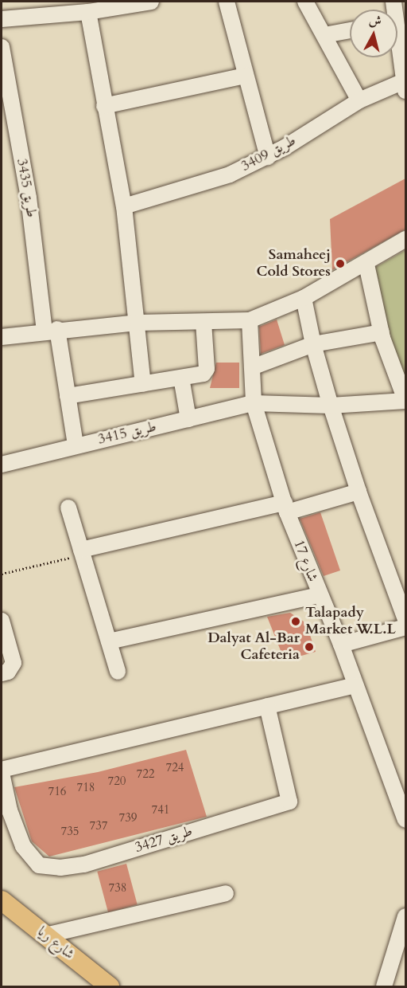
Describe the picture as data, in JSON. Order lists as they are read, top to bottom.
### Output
{
  "streets": {
    "main road": ["شارع ريا"],
    "street": [
      "طريق 3409",
      "طريق 3435",
      "طريق 3415",
      "شارع 17",
      "طريق 3427"
    ]
  },
  "crossings": [
    ["طريق 3435", "طريق 3415"],
    ["طريق 3415", "شارع 17"],
    ["شارع 17", "طريق 3427"]
  ],
  "places": ["Samaheej Cold Stores", "Talapady Market W.L.L", "Dalyat Al-Bar Cafeteria"],
  "house_numbers": [
    "724",
    "722",
    "720",
    "718",
    "716",
    "741",
    "739",
    "737",
    "735",
    "738"
  ],
  "north": "top"
}
